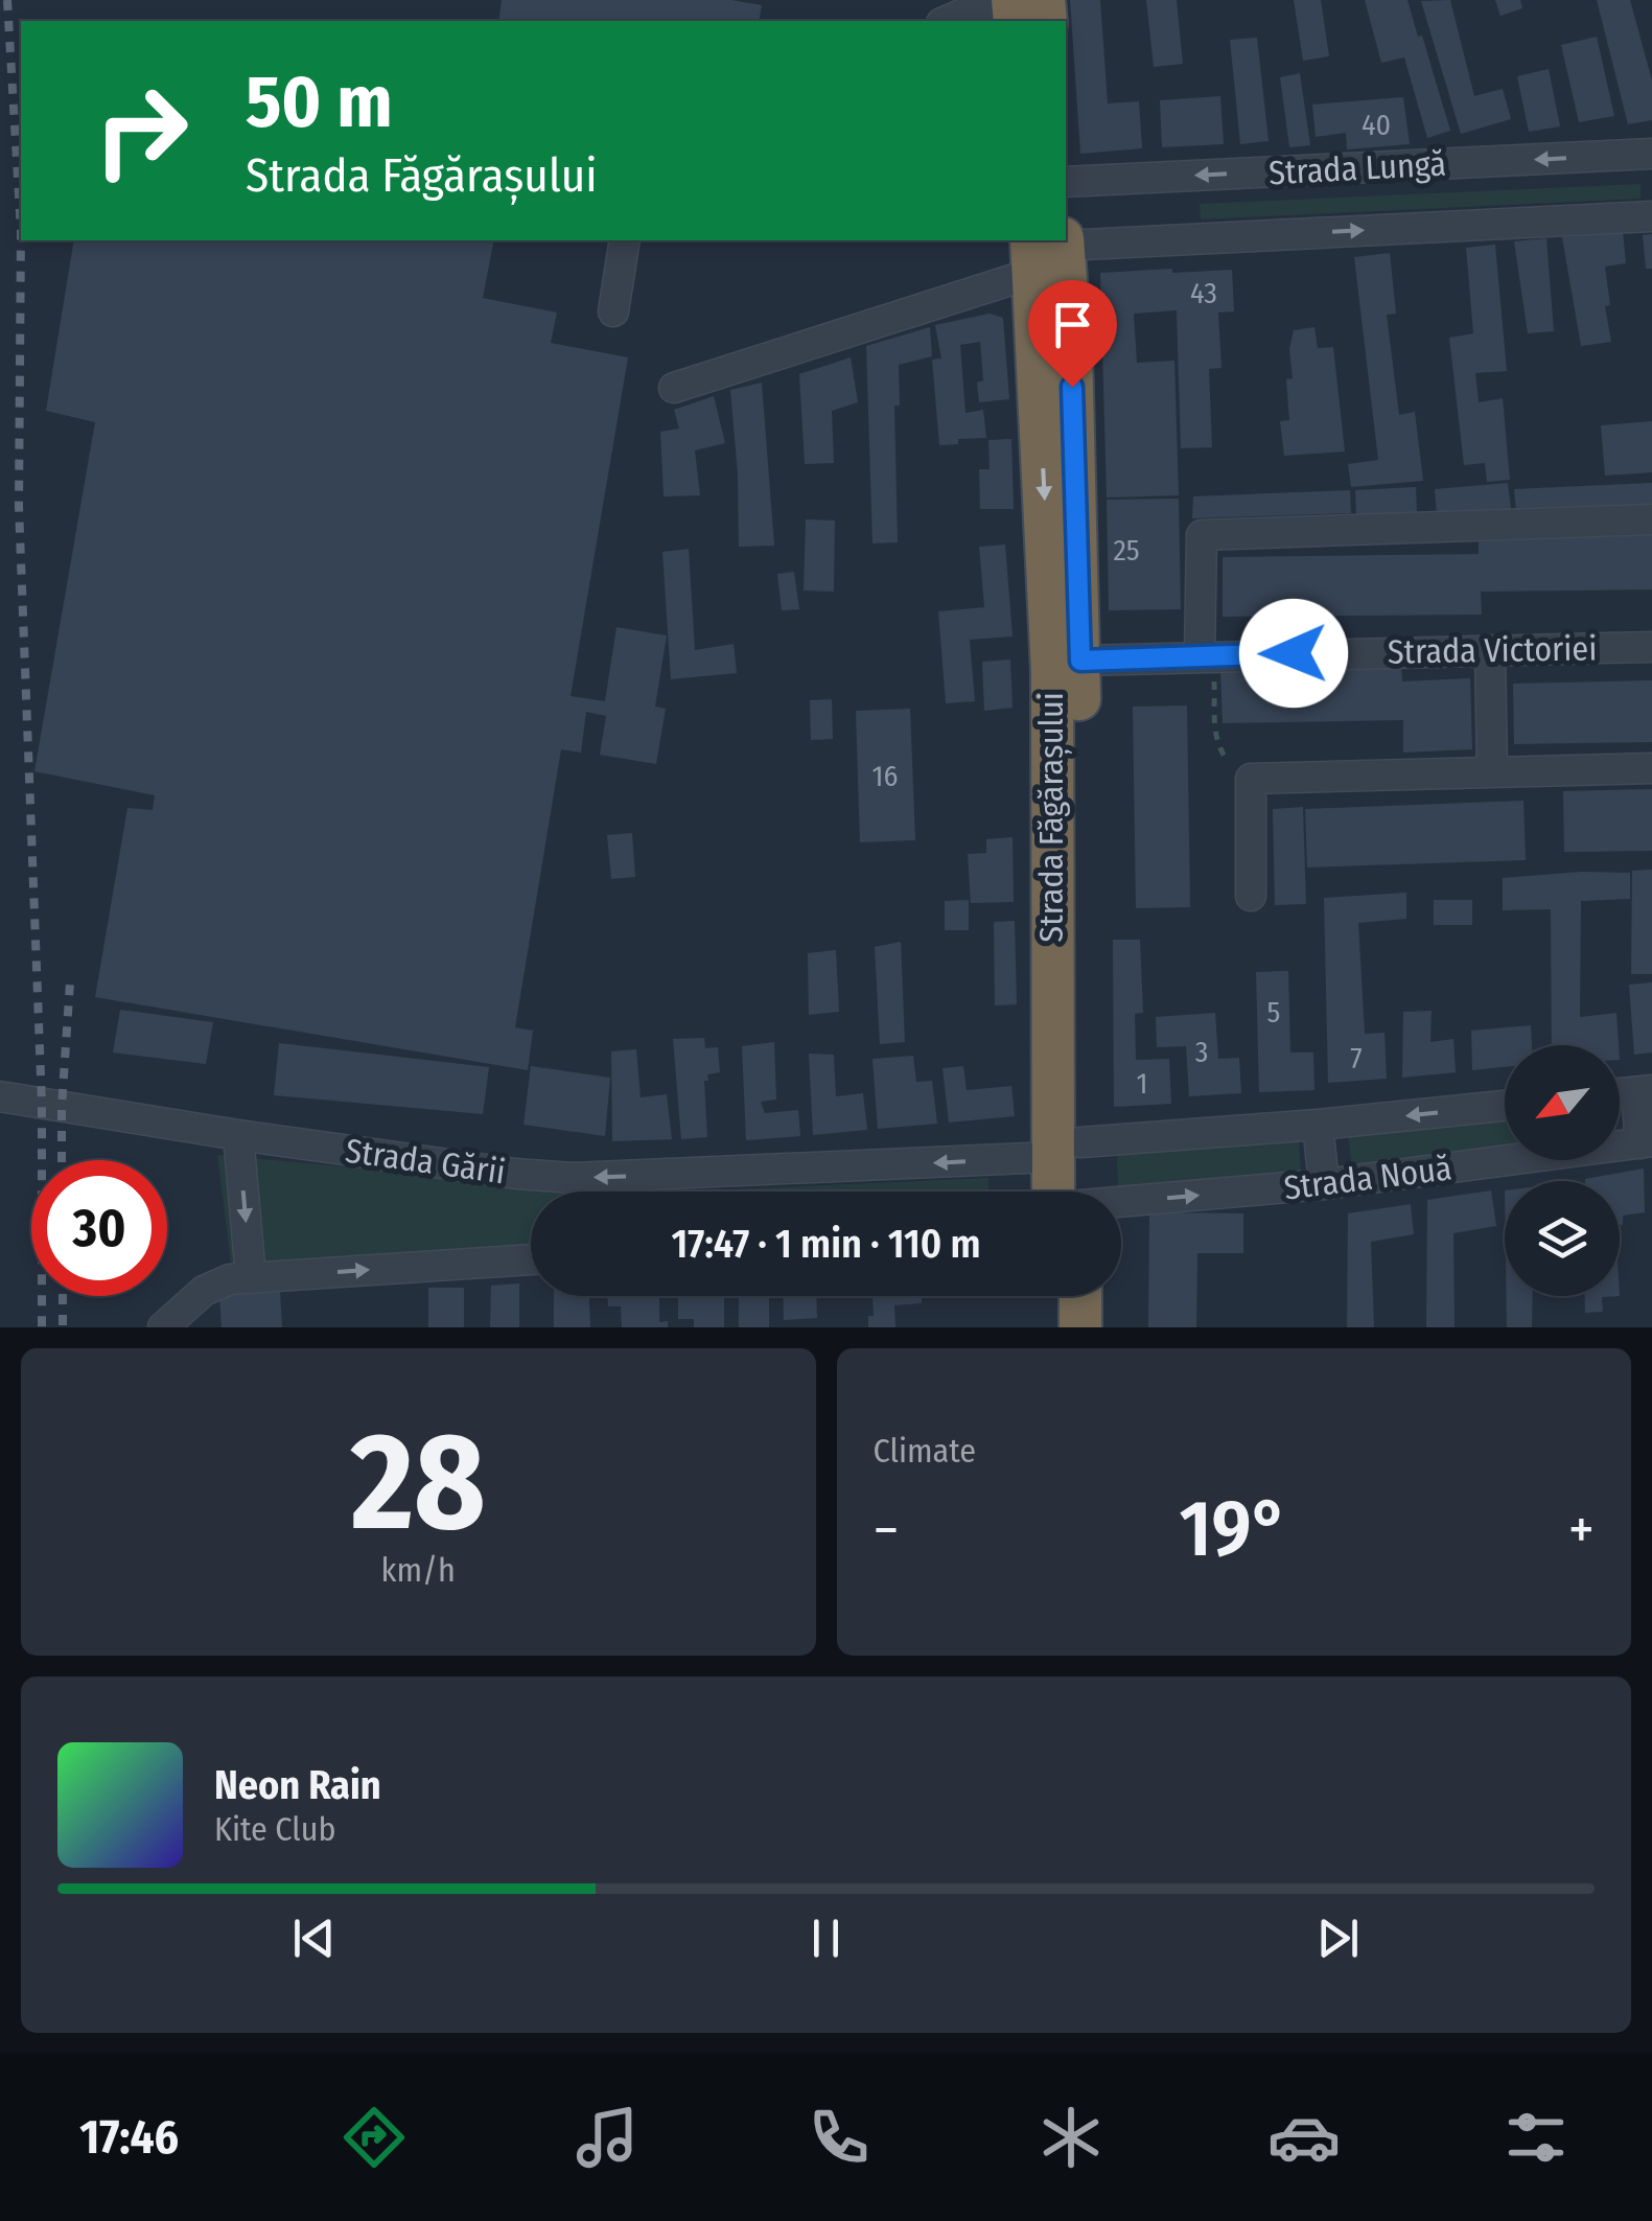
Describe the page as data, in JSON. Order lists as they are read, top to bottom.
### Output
{
  "streets": {
    "highway": ["Strada Făgărașului"],
    "street": [
      "Strada Lungă",
      "Strada Victoriei",
      "Strada Gării",
      "Strada Nouă"
    ]
  },
  "crossings": [
    ["Strada Lungă", "Strada Făgărașului"],
    ["Strada Victoriei", "Strada Făgărașului"],
    ["Strada Făgărașului", "Strada Gării"],
    ["Strada Făgărașului", "Strada Nouă"],
    ["Strada Gării", "Strada Nouă"]
  ],
  "house_numbers": [
    "40",
    "43",
    "25",
    "16",
    "5",
    "3",
    "7",
    "1"
  ],
  "north": "bottom left",
  "page": {
    "turn": ["50 m", "Strada Făgărașului"],
    "limit": "30",
    "trip": "17:47 · 1 min · 110 m",
    "tile": [
      ["28", "km/h"],
      "Climate"
    ],
    "heat": ["−", "19°", "+"],
    "song": ["Neon Rain", "Kite Club"],
    "tabs": "17:46"
  }
}
